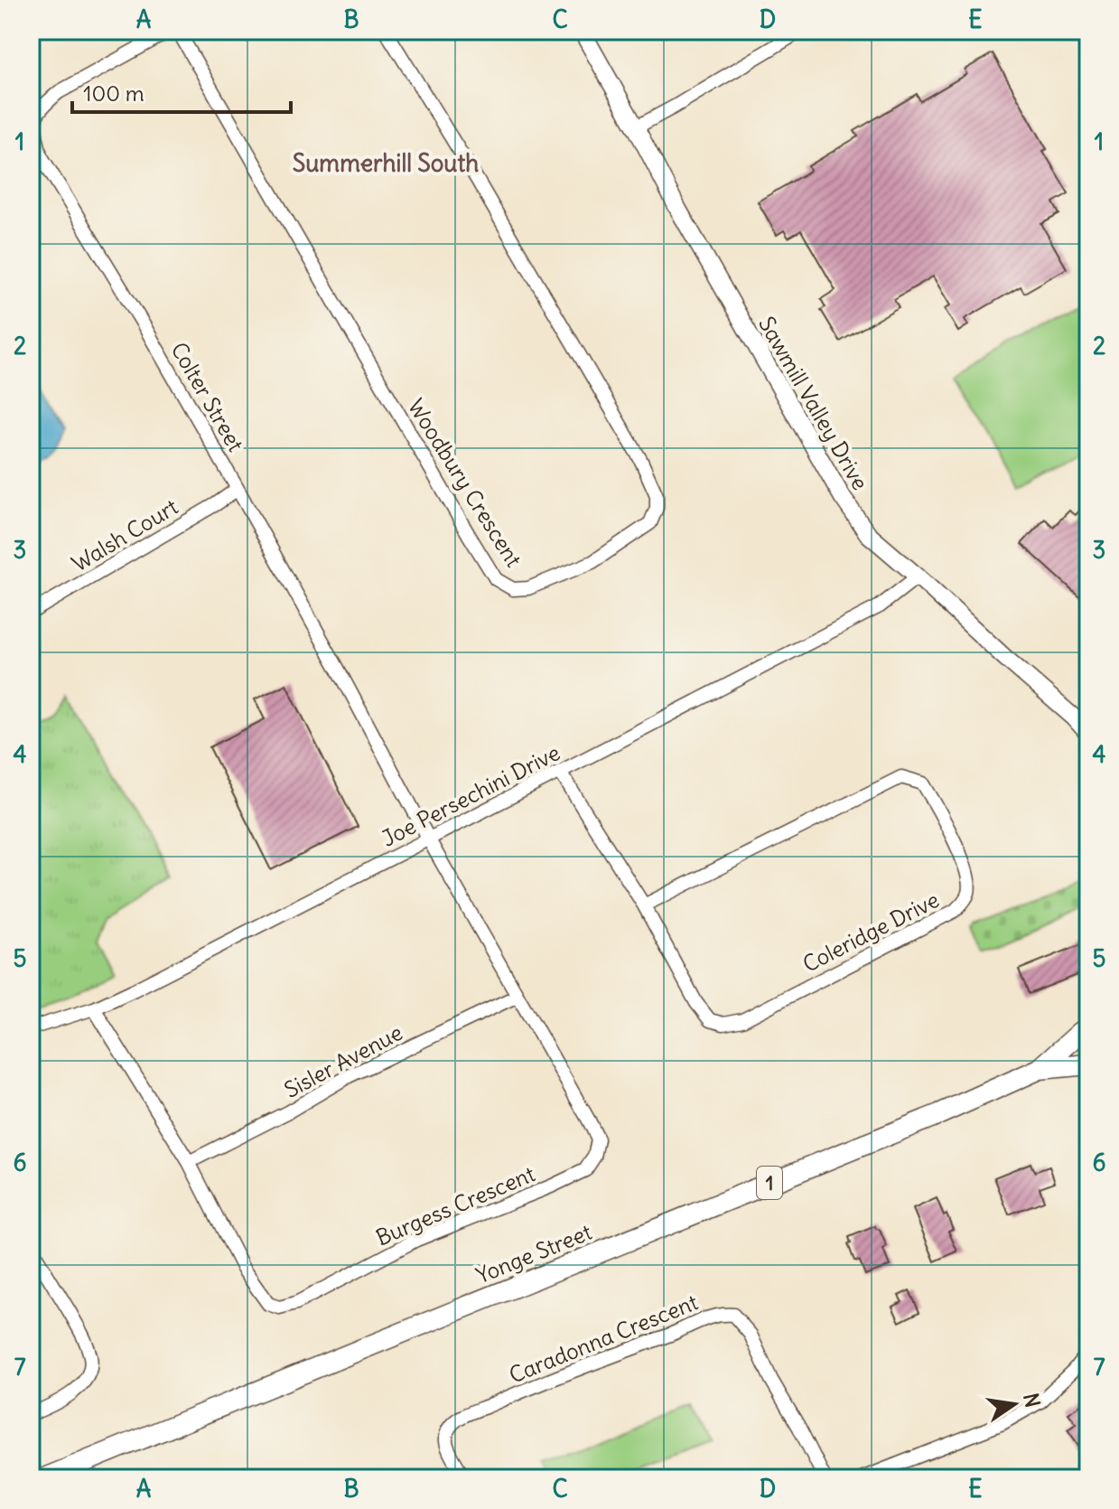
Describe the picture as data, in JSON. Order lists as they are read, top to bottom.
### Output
{
  "streets": {
    "main road": ["1", "Yonge Street"],
    "street": [
      "Colter Street",
      "Sawmill Valley Drive",
      "Woodbury Crescent",
      "Walsh Court",
      "Joe Persechini Drive",
      "Coleridge Drive",
      "Sisler Avenue",
      "Burgess Crescent",
      "Caradonna Crescent"
    ]
  },
  "crossings": [
    ["Colter Street", "Walsh Court"],
    ["Colter Street", "Joe Persechini Drive"],
    ["Colter Street", "Burgess Crescent"],
    ["Sawmill Valley Drive", "Joe Persechini Drive"],
    ["Joe Persechini Drive", "Coleridge Drive"],
    ["Joe Persechini Drive", "Burgess Crescent"],
    ["Sisler Avenue", "Burgess Crescent"]
  ],
  "districts": ["Summerhill South"],
  "scale_bar": "100 m",
  "north": "right",
  "grid": {
    "columns": [
      "A",
      "B",
      "C",
      "D",
      "E"
    ],
    "rows": [
      "1",
      "2",
      "3",
      "4",
      "5",
      "6",
      "7"
    ]
  }
}
